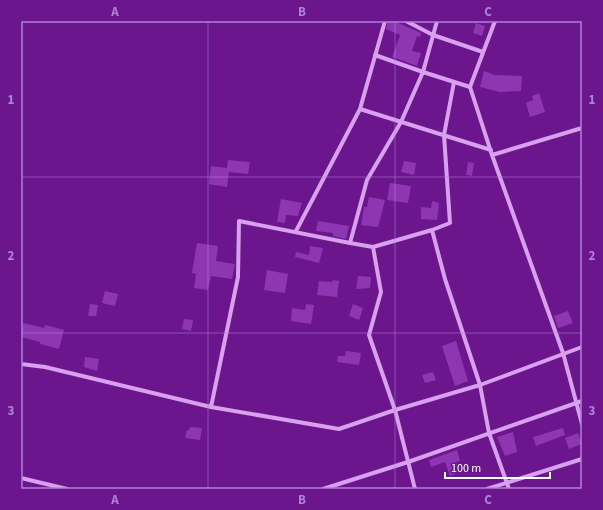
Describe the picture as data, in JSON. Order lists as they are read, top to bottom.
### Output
{
  "scale_bar": "100 m",
  "grid": {
    "columns": ["A", "B", "C"],
    "rows": ["1", "2", "3"]
  }
}
